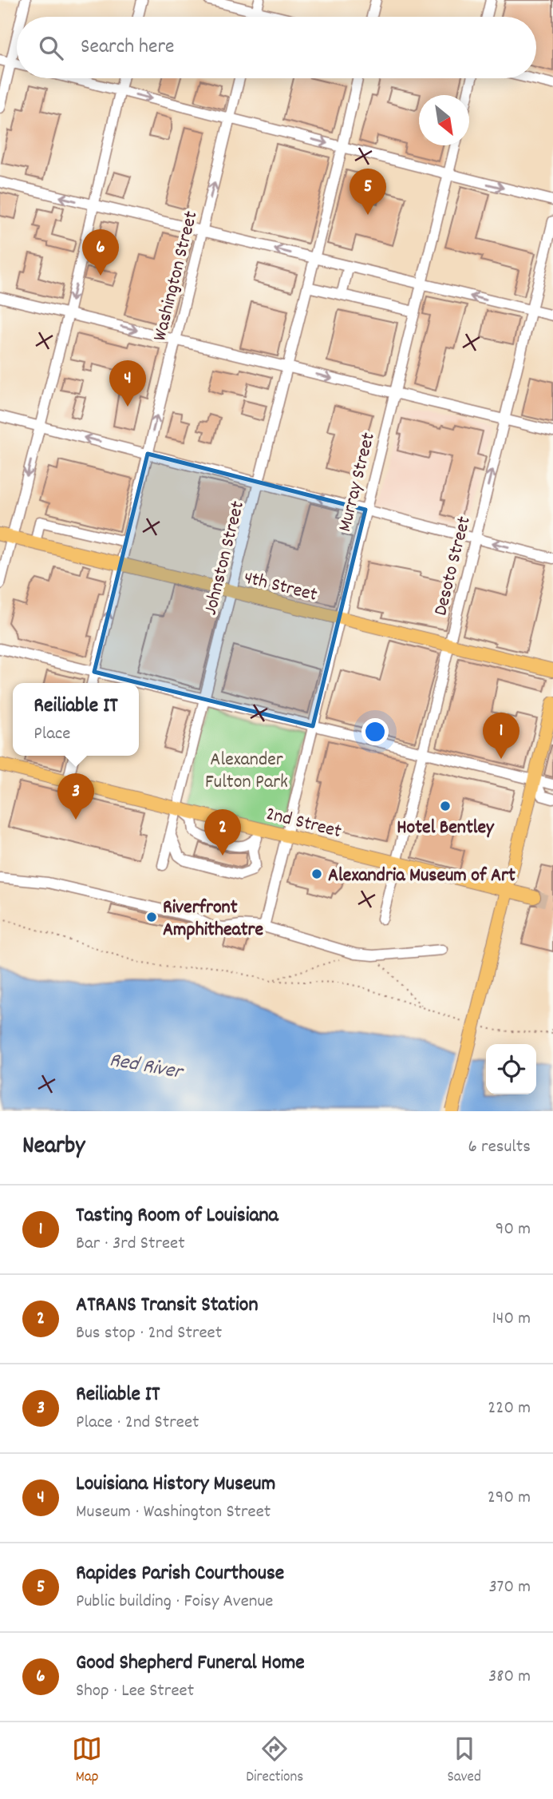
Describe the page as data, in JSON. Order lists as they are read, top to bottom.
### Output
{
  "streets": {
    "main road": ["4th Street", "2nd Street"],
    "street": [
      "Washington Street",
      "Murray Street",
      "Johnston Street",
      "Desoto Street"
    ]
  },
  "crossings": [
    ["Washington Street", "4th Street"],
    ["Murray Street", "4th Street"],
    ["Murray Street", "2nd Street"],
    ["Johnston Street", "4th Street"],
    ["Johnston Street", "2nd Street"],
    ["Desoto Street", "4th Street"],
    ["Desoto Street", "2nd Street"]
  ],
  "one_way": ["Washington Street"],
  "water": ["Red River"],
  "parks": ["Alexander Fulton Park"],
  "places": ["Hotel Bentley", "Alexandria Museum of Art", "Riverfront Amphitheatre"],
  "north": "bottom right",
  "page": {
    "search": "Search here",
    "pins": [
      "5",
      "6",
      "4",
      "1",
      "3",
      "2"
    ],
    "popup": ["Reiliable IT", "Place"],
    "heading": ["Nearby", "6 results"],
    "list": [
      {
        "mark": "1",
        "name": "Tasting Room of Louisiana",
        "note": "Bar · 3rd Street",
        "value": "90 m"
      },
      {
        "mark": "2",
        "name": "ATRANS Transit Station",
        "note": "Bus stop · 2nd Street",
        "value": "140 m"
      },
      {
        "mark": "3",
        "name": "Reiliable IT",
        "note": "Place · 2nd Street",
        "value": "220 m"
      },
      {
        "mark": "4",
        "name": "Louisiana History Museum",
        "note": "Museum · Washington Street",
        "value": "290 m"
      },
      {
        "mark": "5",
        "name": "Rapides Parish Courthouse",
        "note": "Public building · Foisy Avenue",
        "value": "370 m"
      },
      {
        "mark": "6",
        "name": "Good Shepherd Funeral Home",
        "note": "Shop · Lee Street",
        "value": "380 m"
      }
    ],
    "nav": ["Map", "Directions", "Saved"]
  }
}
